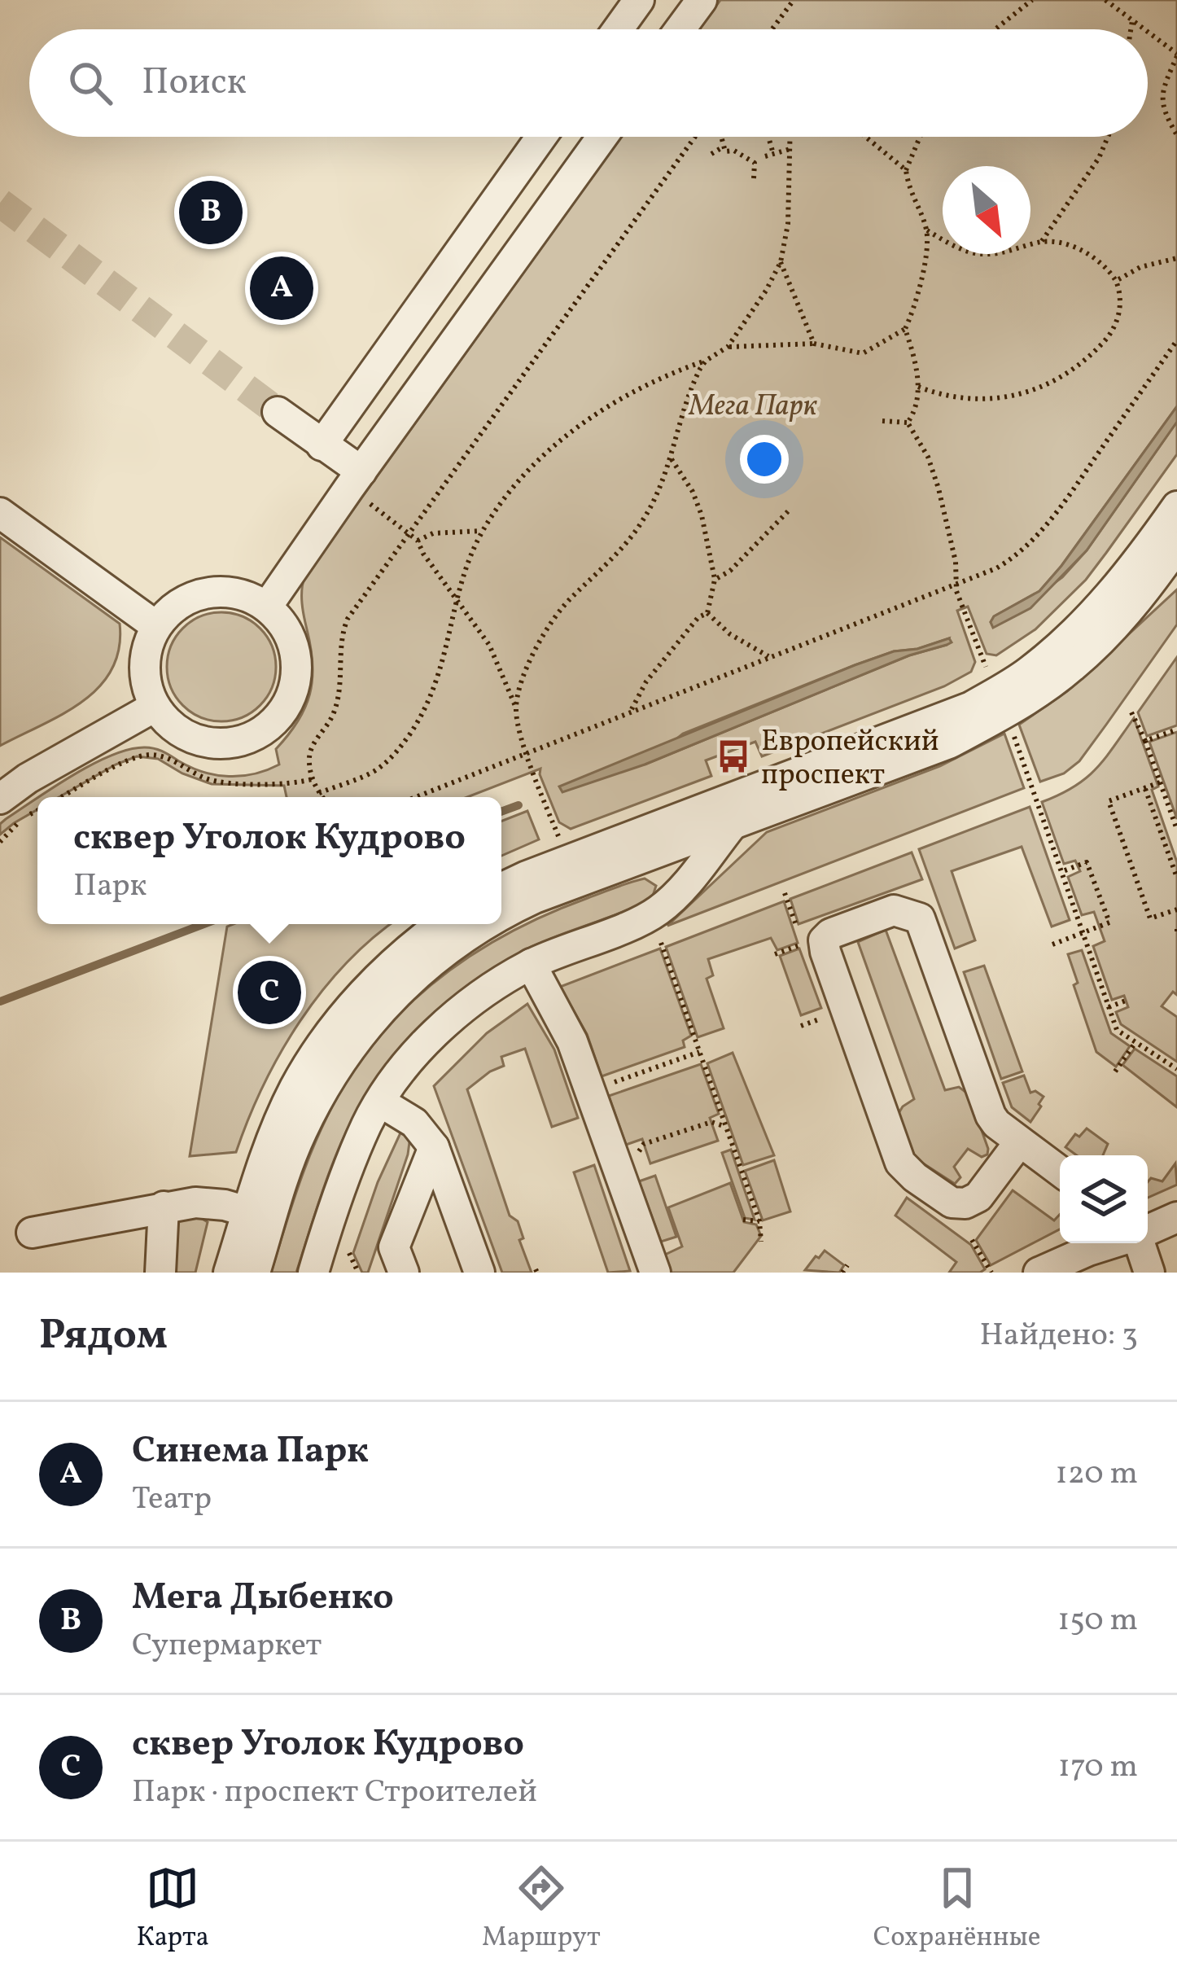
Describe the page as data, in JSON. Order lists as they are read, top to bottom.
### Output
{
  "parks": ["Мега Парк"],
  "places": {
    "bus stop": ["Европейский проспект"]
  },
  "north": "bottom right",
  "page": {
    "search": "Поиск",
    "pins": ["B", "A", "C"],
    "popup": ["сквер Уголок Кудрово", "Парк"],
    "heading": ["Рядом", "Найдено: 3"],
    "list": [
      {
        "mark": "A",
        "name": "Синема Парк",
        "note": "Театр",
        "value": "120 m"
      },
      {
        "mark": "B",
        "name": "Мега Дыбенко",
        "note": "Супермаркет",
        "value": "150 m"
      },
      {
        "mark": "C",
        "name": "сквер Уголок Кудрово",
        "note": "Парк · проспект Строителей",
        "value": "170 m"
      }
    ],
    "nav": ["Карта", "Маршрут", "Сохранённые"]
  }
}
